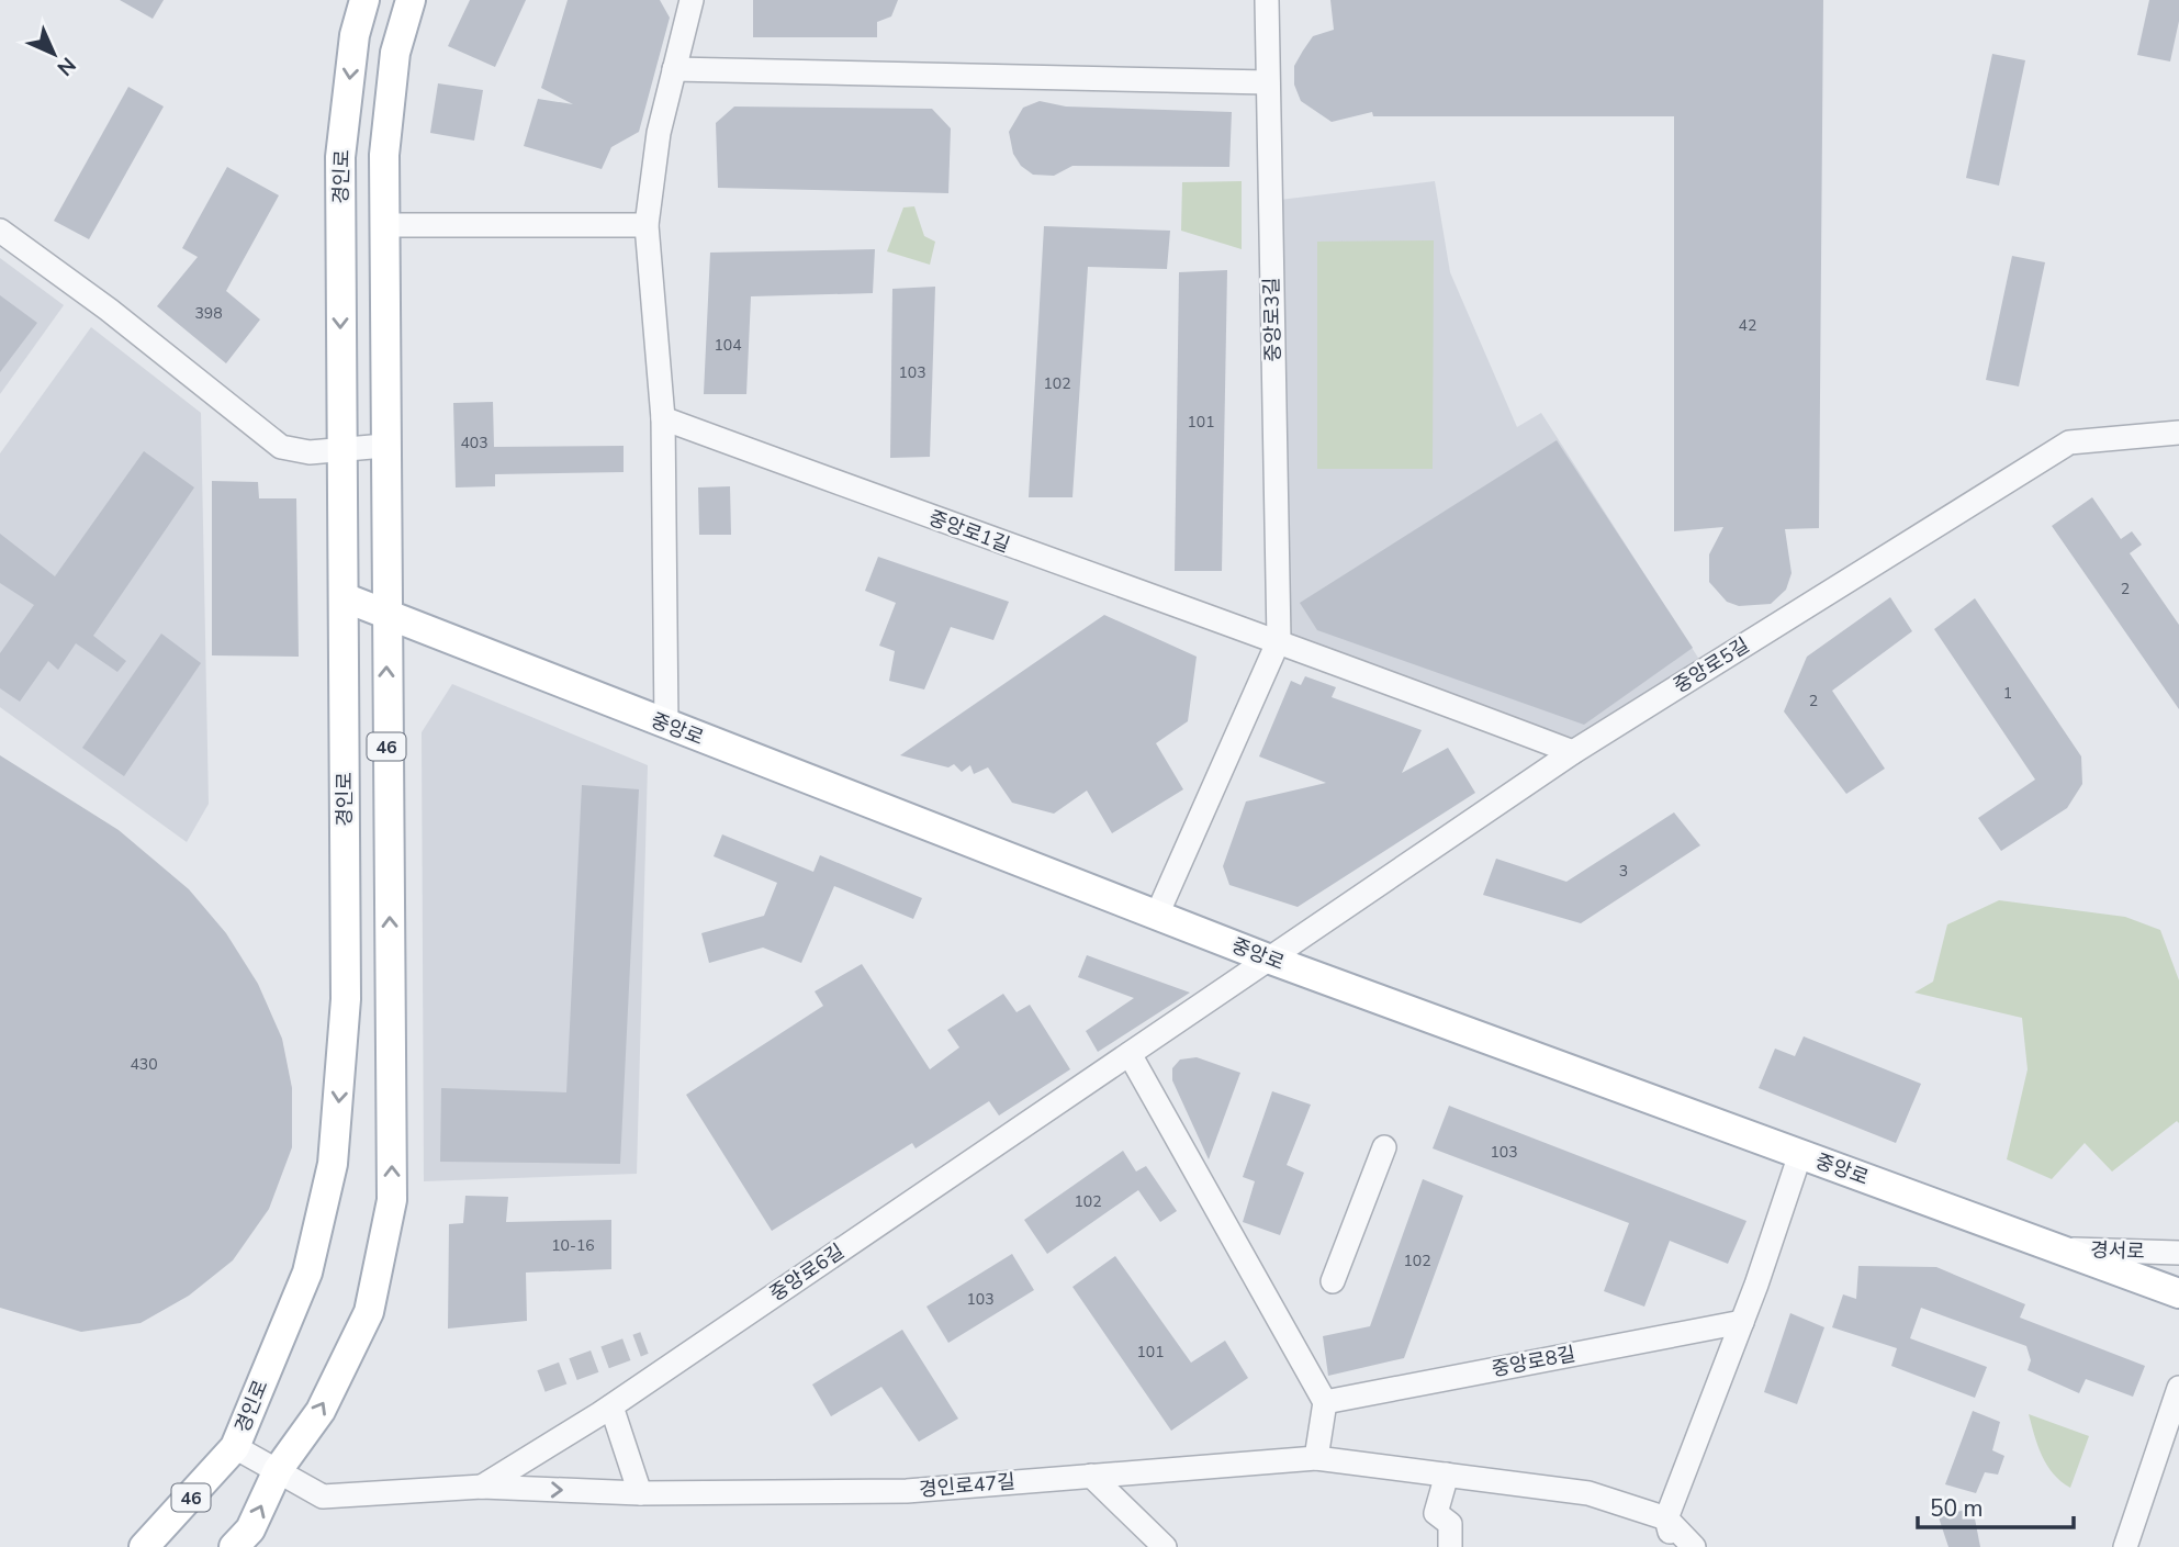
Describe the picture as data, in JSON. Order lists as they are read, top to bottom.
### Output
{
  "streets": {
    "main road": ["경인로", "중앙로", "46"],
    "street": [
      "중앙로3길",
      "중앙로1길",
      "중앙로5길",
      "경서로",
      "중앙로6길",
      "중앙로8길",
      "경인로47길"
    ]
  },
  "crossings": [
    ["경인로", "중앙로"],
    ["경인로", "경인로47길"],
    ["중앙로3길", "중앙로1길"],
    ["중앙로3길", "중앙로"],
    ["중앙로5길", "중앙로"],
    ["중앙로5길", "중앙로6길"],
    ["중앙로", "46"],
    ["중앙로", "경서로"],
    ["중앙로", "중앙로6길"],
    ["46", "경인로47길"],
    ["중앙로6길", "경인로47길"]
  ],
  "house_numbers": [
    "398",
    "42",
    "104",
    "103",
    "102",
    "101",
    "403",
    "2",
    "1",
    "2",
    "3",
    "430",
    "103",
    "102",
    "10-16",
    "102",
    "103",
    "101"
  ],
  "scale_bar": "50 m",
  "north": "bottom right"
}
